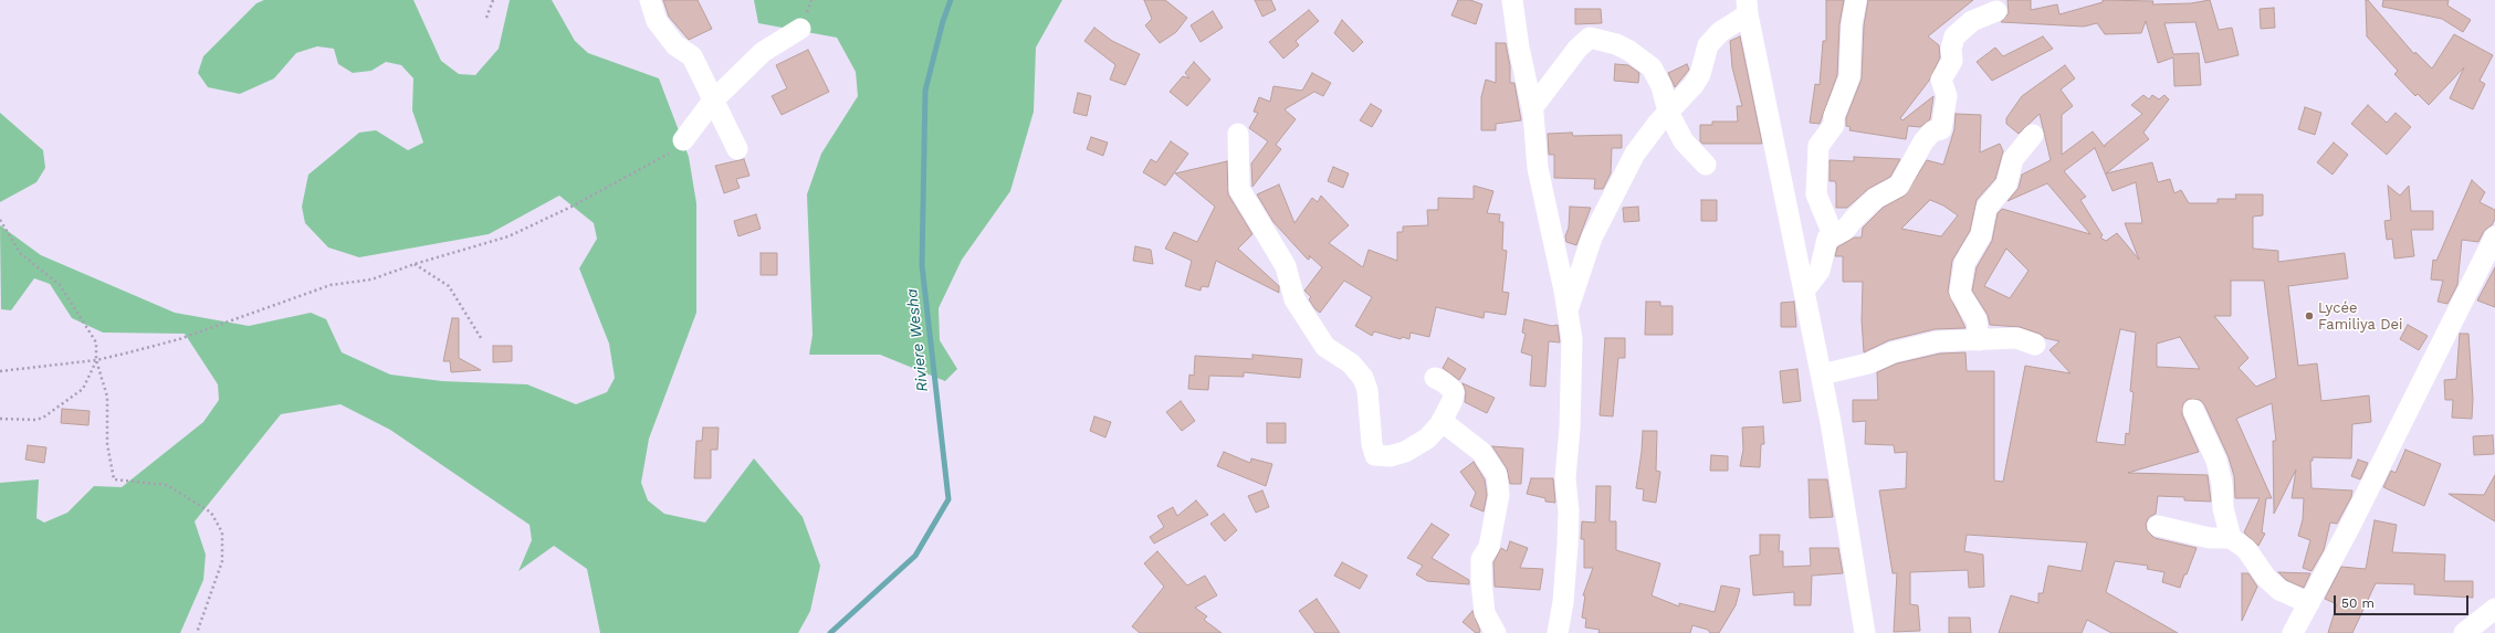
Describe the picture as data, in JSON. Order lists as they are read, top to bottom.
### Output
{
  "water": ["Riviere Wesha"],
  "places": ["Lycée Familiya Dei"],
  "scale_bar": "50 m"
}
